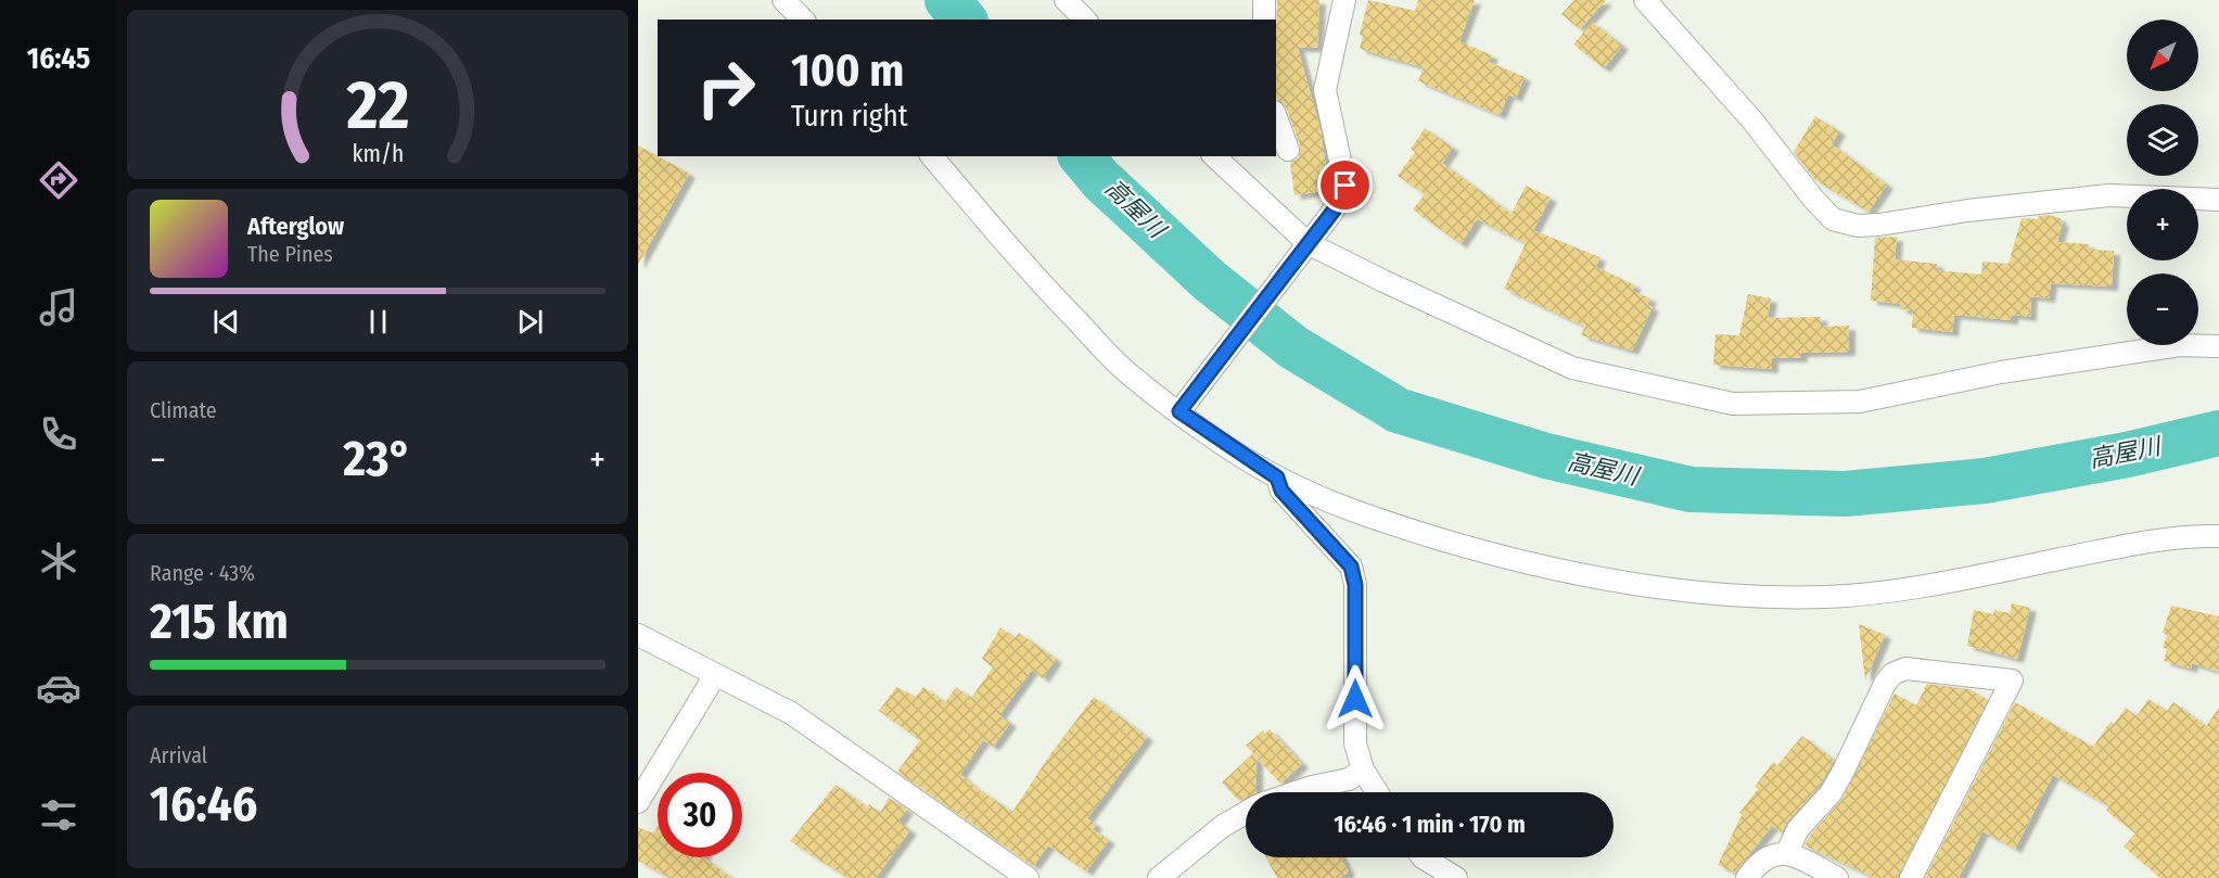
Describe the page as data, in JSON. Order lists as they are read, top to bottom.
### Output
{
  "water": ["高屋川"],
  "north": "bottom left",
  "page": {
    "tabs": "16:45",
    "map_buttons": ["+", "−"],
    "turn": ["100 m", "Turn right"],
    "song": ["Afterglow", "The Pines"],
    "tile": [
      "Climate",
      ["Range · 43%", "215 km"],
      ["Arrival", "16:46"]
    ],
    "heat": ["−", "23°", "+"],
    "limit": "30",
    "trip": "16:46 · 1 min · 170 m",
    "gauge": ["22", "km/h"]
  }
}
